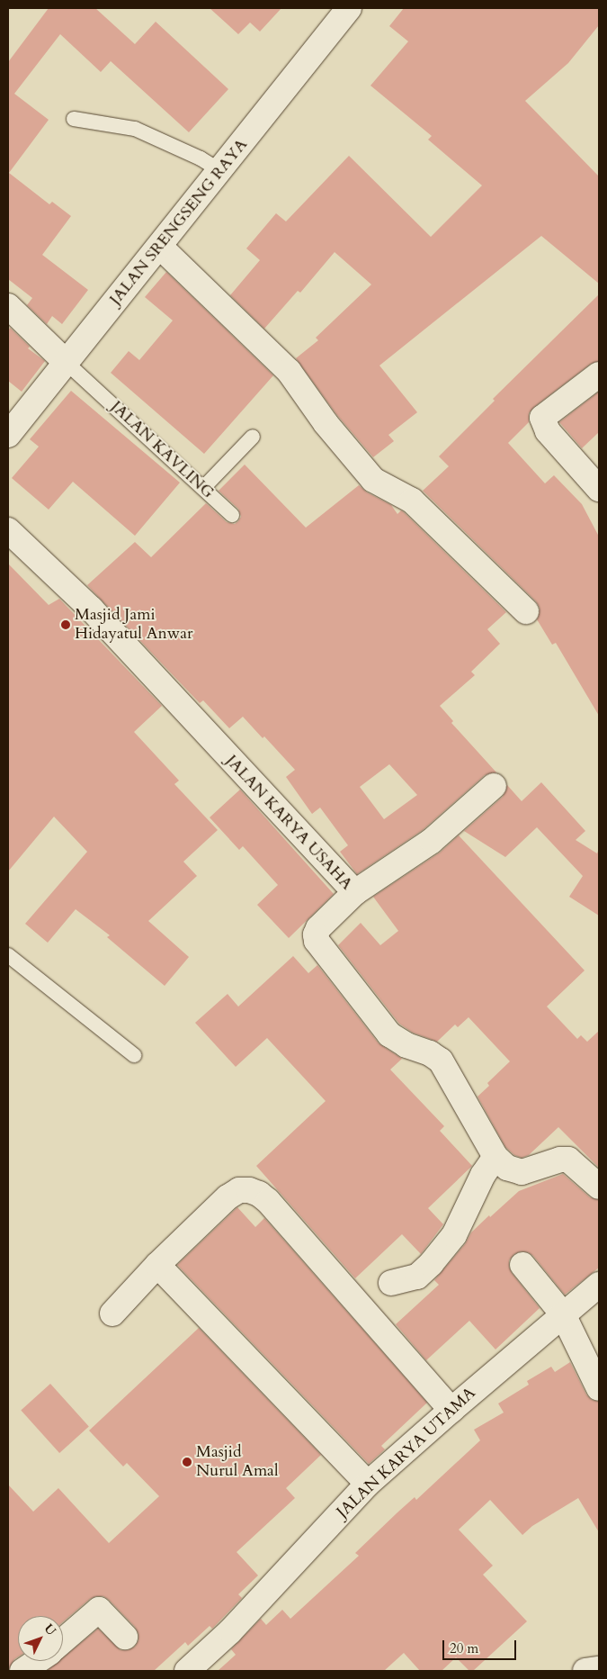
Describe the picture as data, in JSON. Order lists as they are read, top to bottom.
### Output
{
  "streets": {
    "street": ["JALAN SRENGSENG RAYA", "JALAN KARYA USAHA", "JALAN KARYA UTAMA"],
    "lane": ["JALAN KAVLING"]
  },
  "crossings": [
    ["JALAN SRENGSENG RAYA", "JALAN KAVLING"]
  ],
  "places": ["Masjid Jami Hidayatul Anwar", "Masjid Nurul Amal"],
  "scale_bar": "20 m",
  "north": "top right"
}
